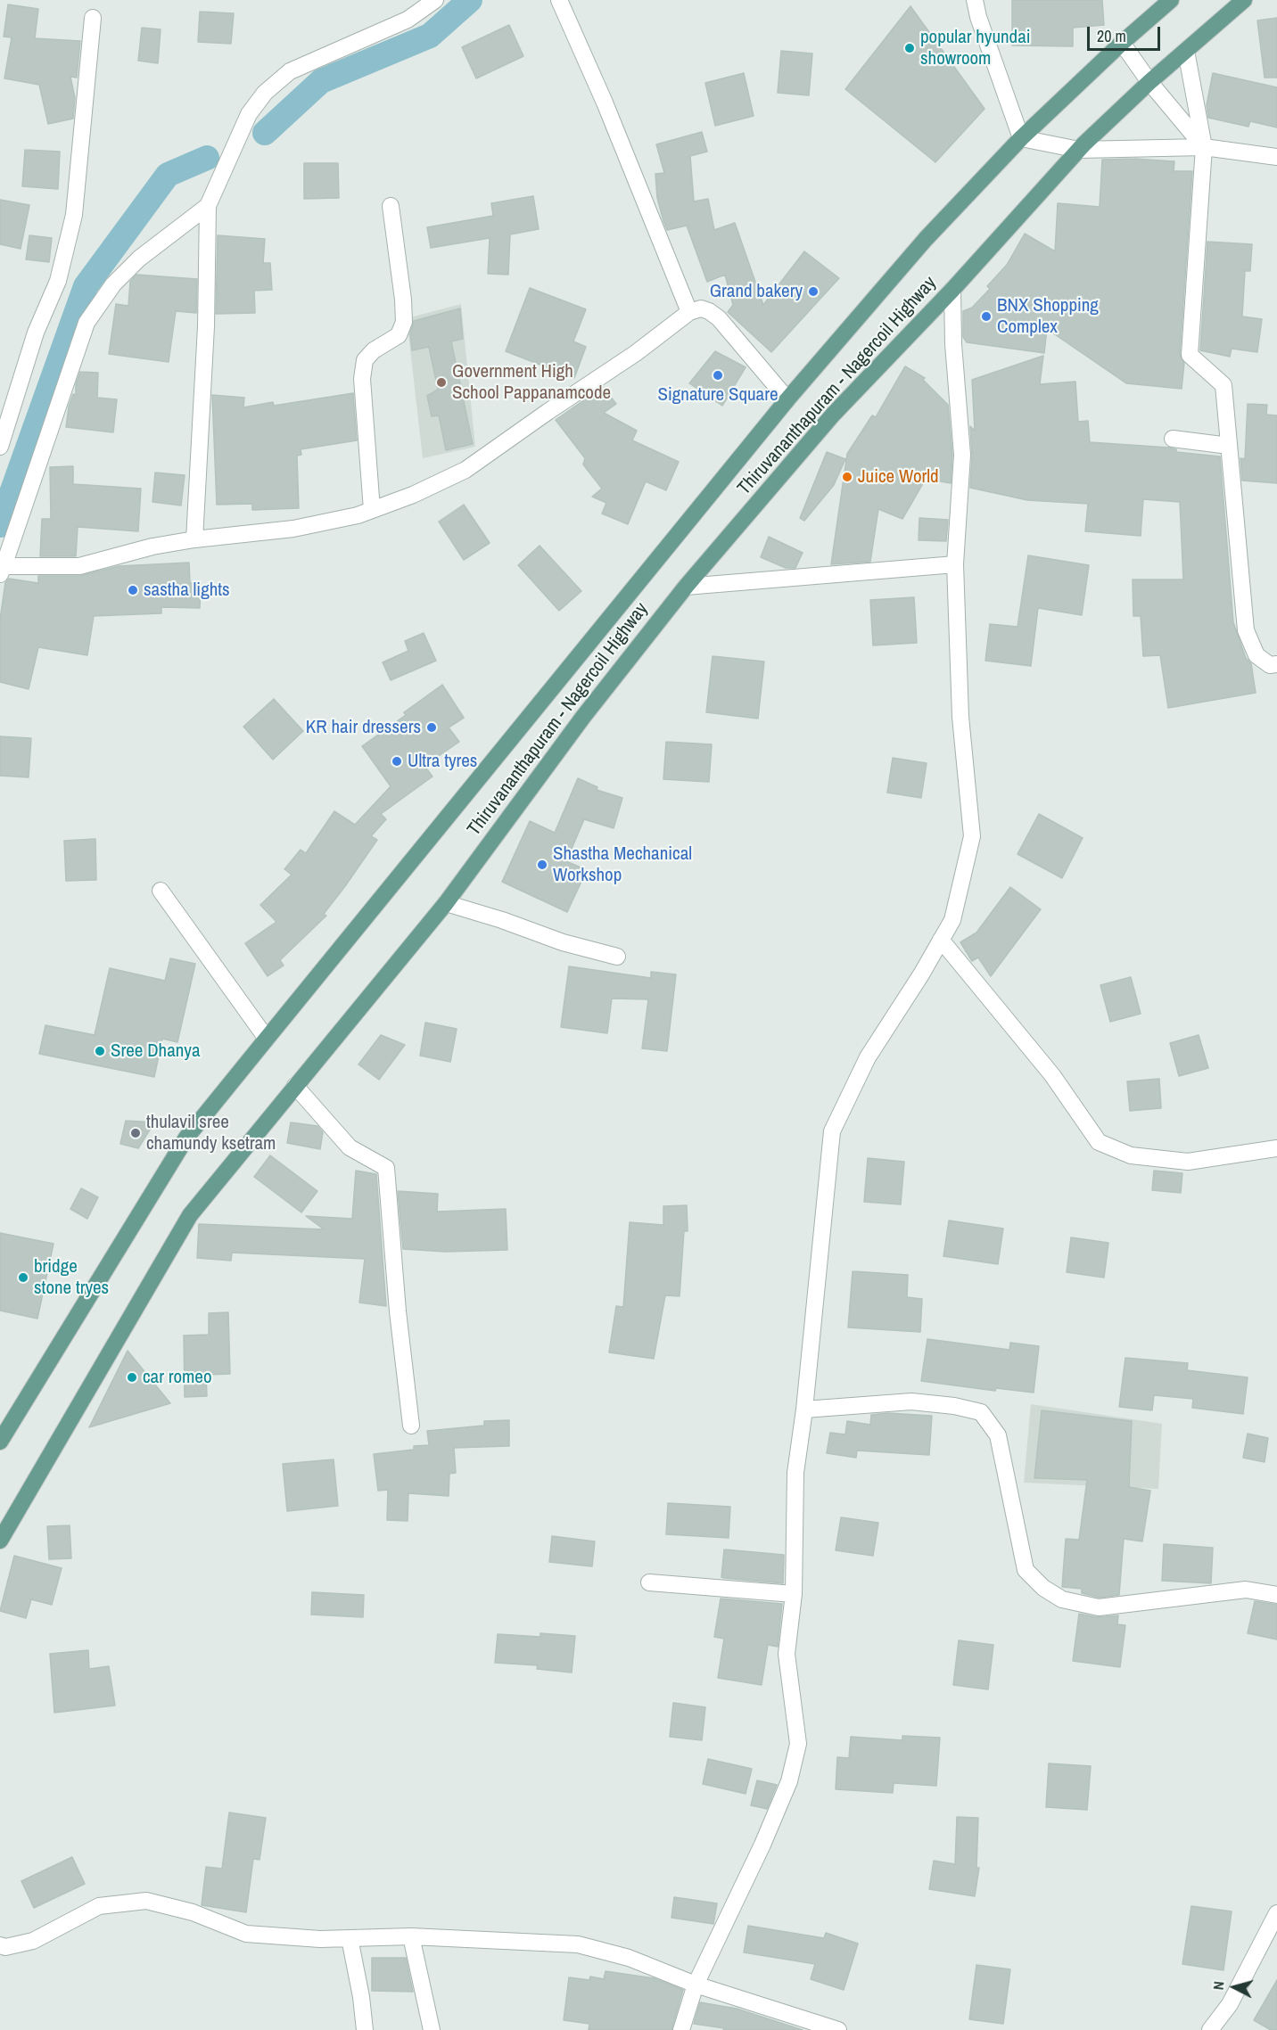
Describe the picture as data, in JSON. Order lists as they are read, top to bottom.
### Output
{
  "streets": {
    "main road": ["Thiruvananthapuram - Nagercoil Highway"]
  },
  "places": [
    "popular hyundai showroom",
    "Grand bakery",
    "BNX Shopping Complex",
    "Signature Square",
    "Government High School Pappanamcode",
    "Juice World",
    "sastha lights",
    "KR hair dressers",
    "Ultra tyres",
    "Shastha Mechanical Workshop",
    "Sree Dhanya",
    "thulavil sree chamundy ksetram",
    "bridge stone tryes",
    "car romeo"
  ],
  "scale_bar": "20 m",
  "north": "left"
}
